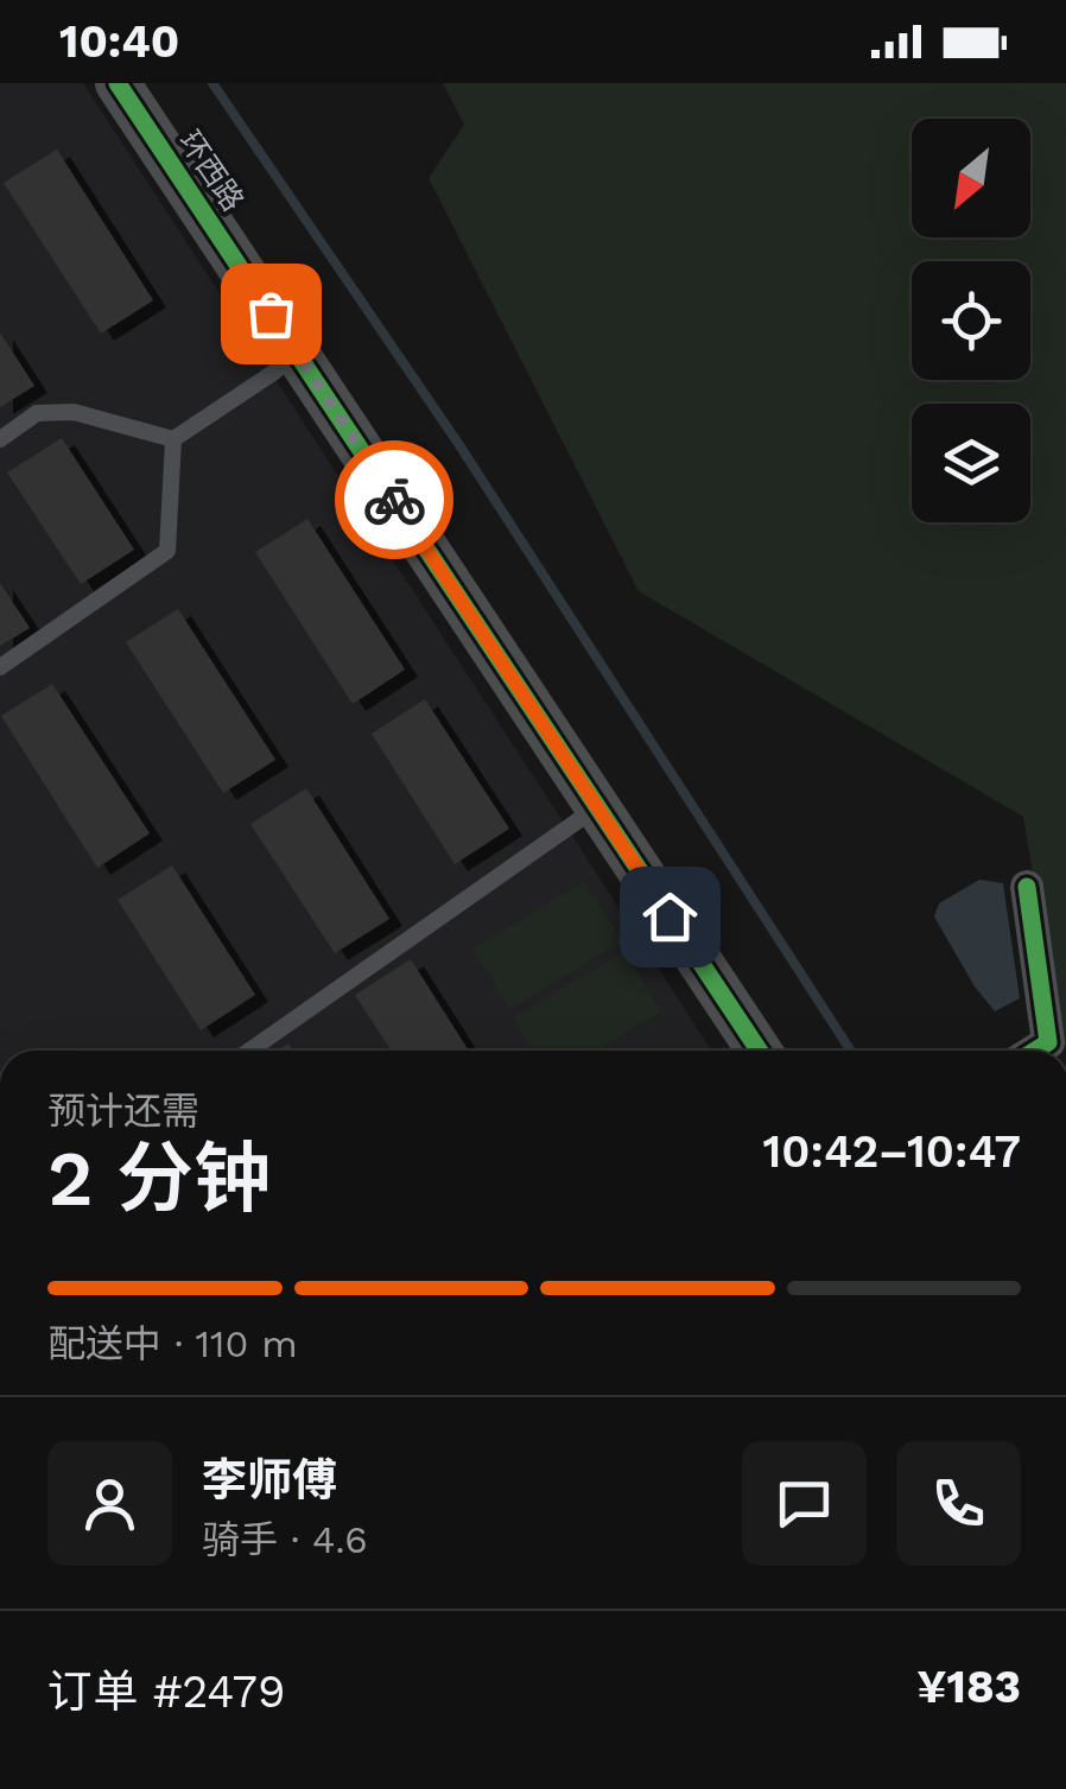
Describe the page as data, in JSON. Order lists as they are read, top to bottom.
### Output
{
  "streets": {
    "street": ["环西路"]
  },
  "north": "bottom left",
  "page": {
    "status": "10:40",
    "heading": ["2 分钟", "预计还需", "10:42–10:47"],
    "panel": [
      "李师傅",
      "骑手 · 4.6",
      "订单 #2479",
      "¥183"
    ],
    "bar": "配送中 · 110 m"
  }
}
